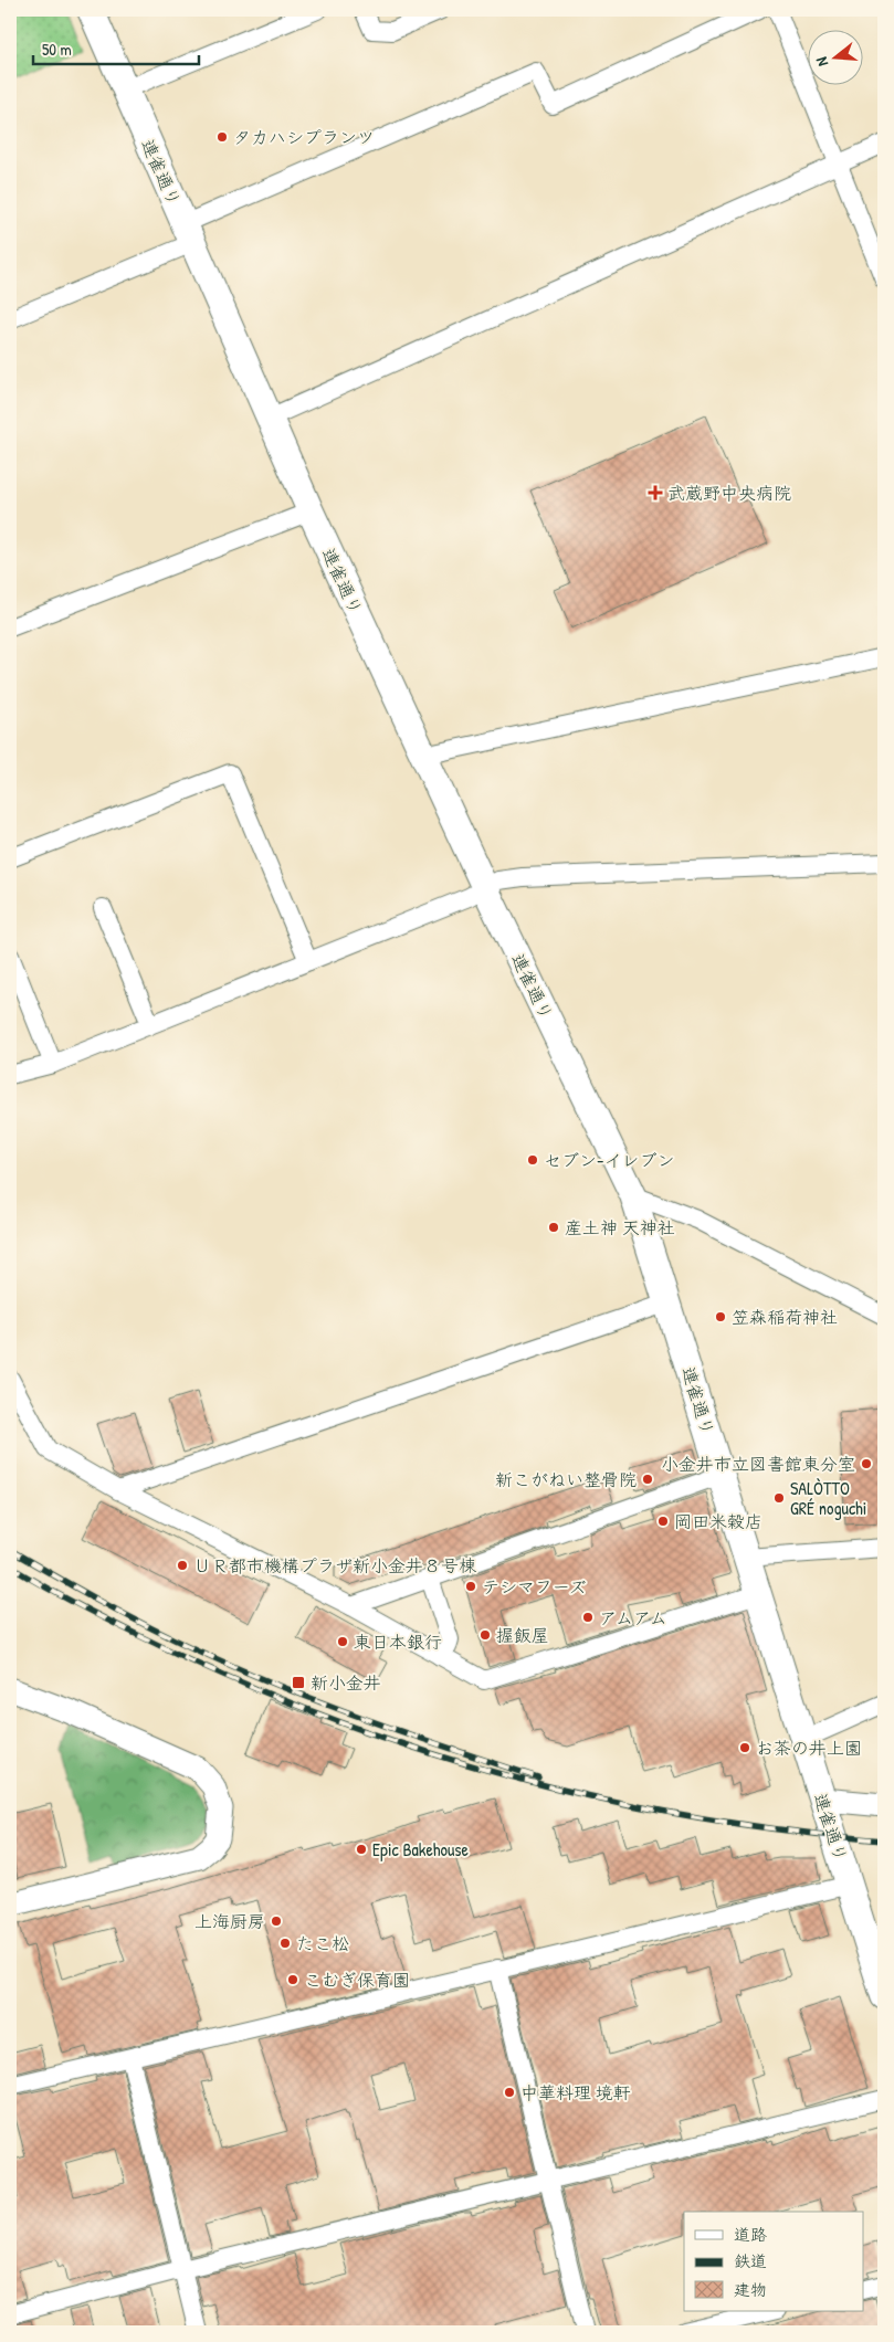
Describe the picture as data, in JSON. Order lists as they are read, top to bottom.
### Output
{
  "streets": {
    "main road": ["連雀通り"]
  },
  "places": {
    "other": [
      "タカハシプランツ",
      "セブン-イレブン",
      "産土神 天神社",
      "笠森稲荷神社",
      "小金井市立図書館東分室",
      "新こがねい整骨院",
      "SALÒTTO GRÉ noguchi",
      "岡田米穀店",
      "ＵＲ都市機構プラザ新小金井８号棟",
      "テシマフーズ",
      "アムアム",
      "握飯屋",
      "東日本銀行",
      "お茶の井上園",
      "Epic Bakehouse",
      "上海厨房",
      "たこ松",
      "こむぎ保育園",
      "中華料理 境軒"
    ],
    "health": ["武蔵野中央病院"],
    "transit": ["新小金井"]
  },
  "legend": ["道路", "鉄道", "建物"],
  "scale_bar": "50 m",
  "north": "left"
}
